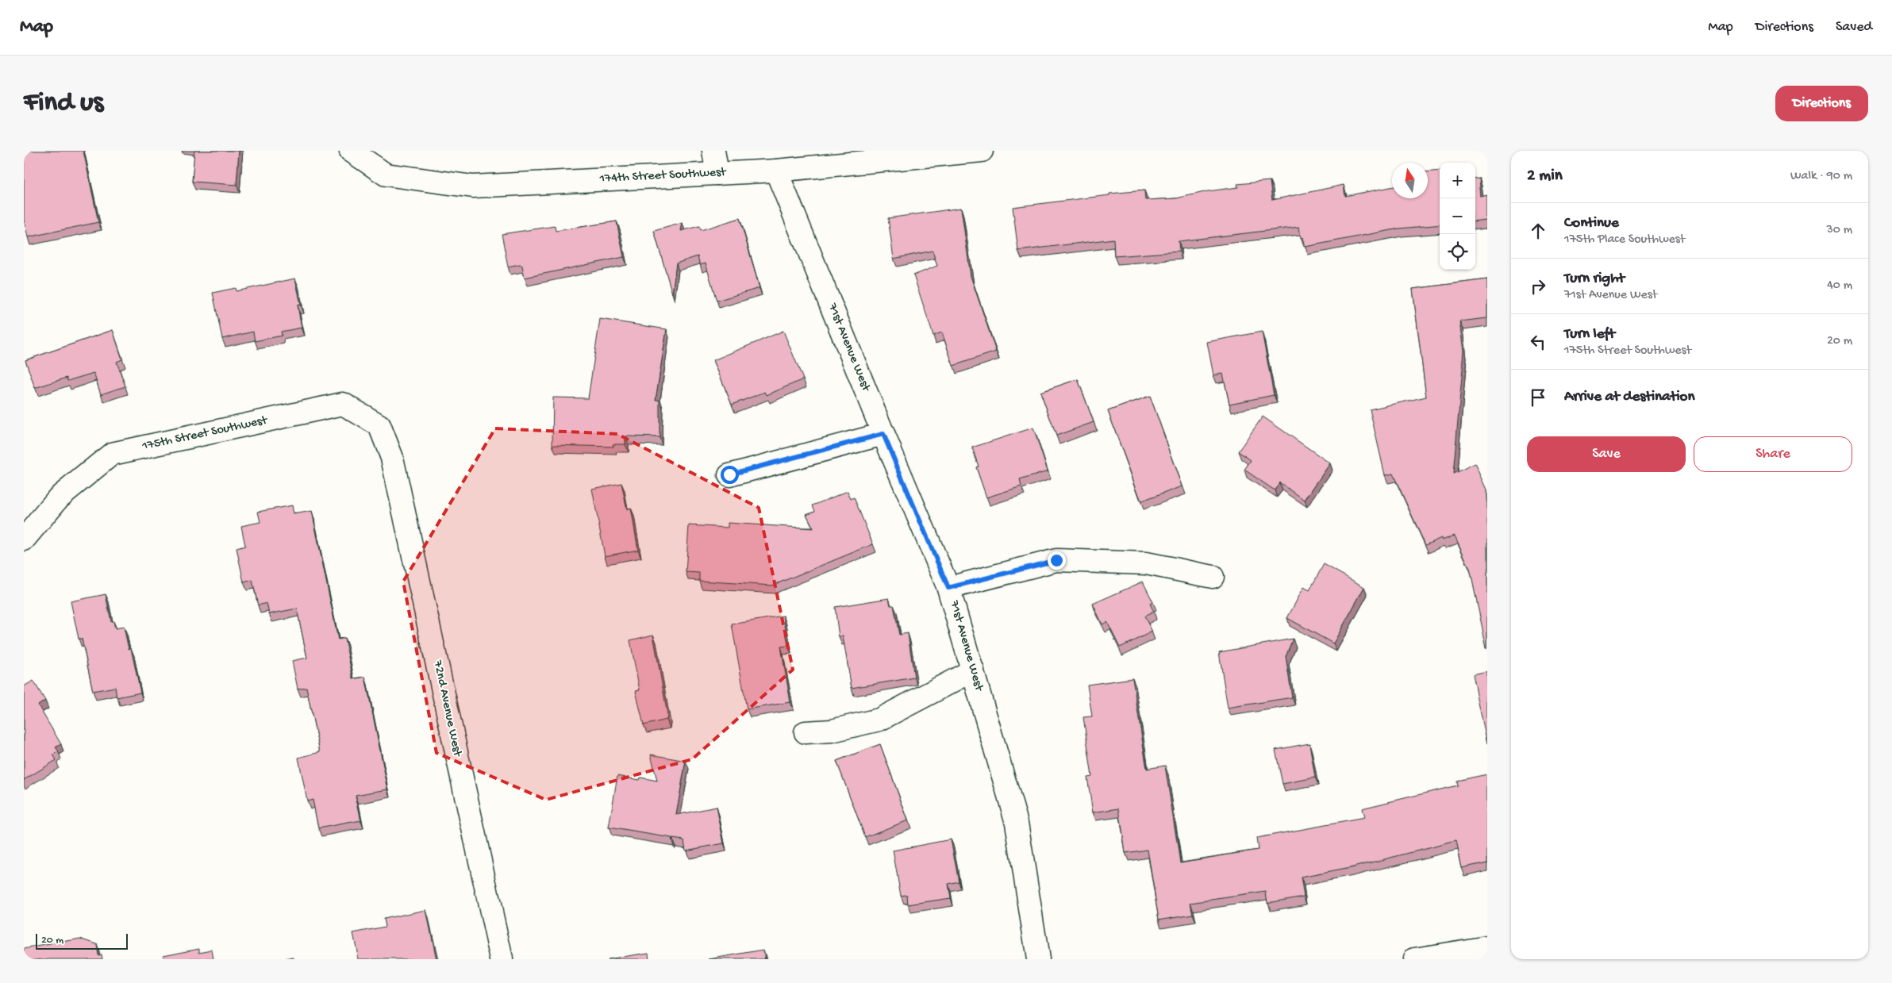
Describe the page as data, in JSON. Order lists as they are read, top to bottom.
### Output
{
  "streets": {
    "street": [
      "174th Street Southwest",
      "71st Avenue West",
      "175th Street Southwest",
      "72nd Avenue West"
    ]
  },
  "crossings": [
    ["174th Street Southwest", "71st Avenue West"],
    ["175th Street Southwest", "72nd Avenue West"]
  ],
  "scale_bar": "20 m",
  "north": "top",
  "page": {
    "header": "Map",
    "nav": ["Map", "Directions", "Saved"],
    "buttons": [
      "Directions",
      ["Save", "Share"]
    ],
    "title": "Find us",
    "heading": ["2 min", "Walk · 90 m"],
    "map_buttons": ["+", "−"],
    "list": [
      ["Continue", "175th Place Southwest", "30 m"],
      ["Turn right", "71st Avenue West", "40 m"],
      ["Turn left", "175th Street Southwest", "20 m"],
      "Arrive at destination"
    ],
    "scale": "20 m"
  }
}
